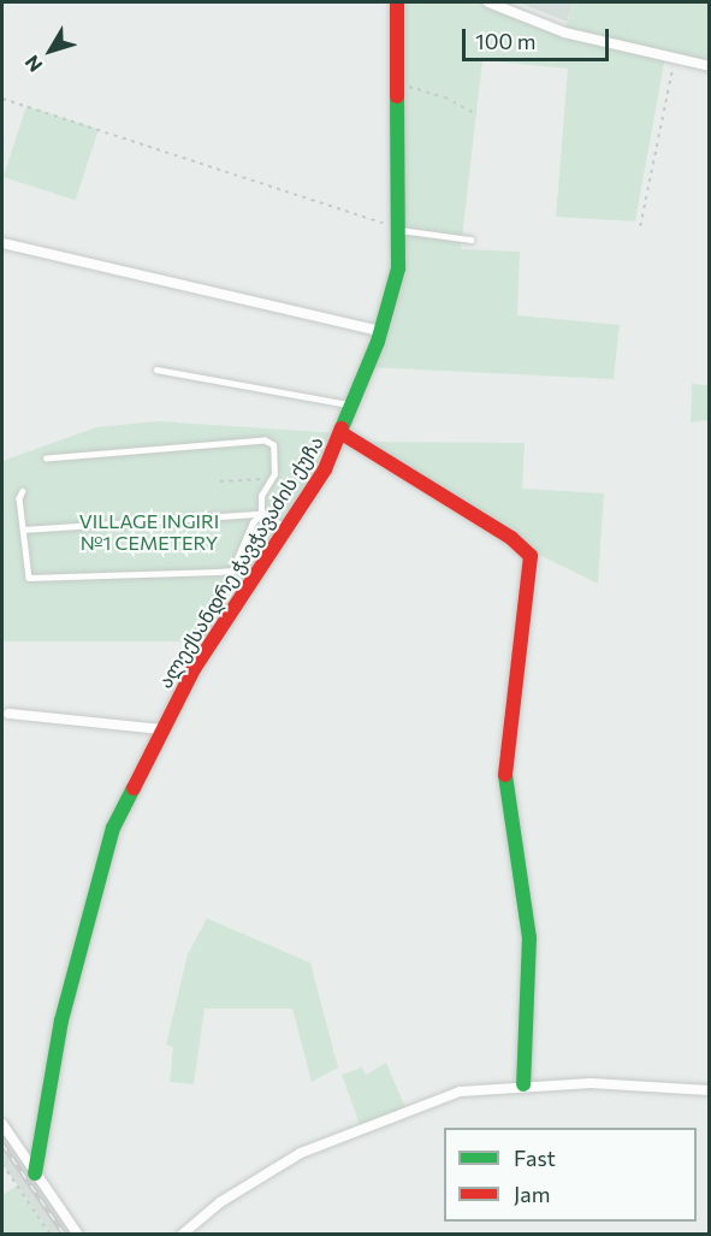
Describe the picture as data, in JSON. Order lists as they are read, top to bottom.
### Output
{
  "streets": {
    "street": ["ალექსანდრე ჭავჭავაძის ქუჩა"]
  },
  "parks": ["VILLAGE INGIRI №1 CEMETERY"],
  "legend": ["Fast", "Jam"],
  "scale_bar": "100 m",
  "north": "bottom left"
}
